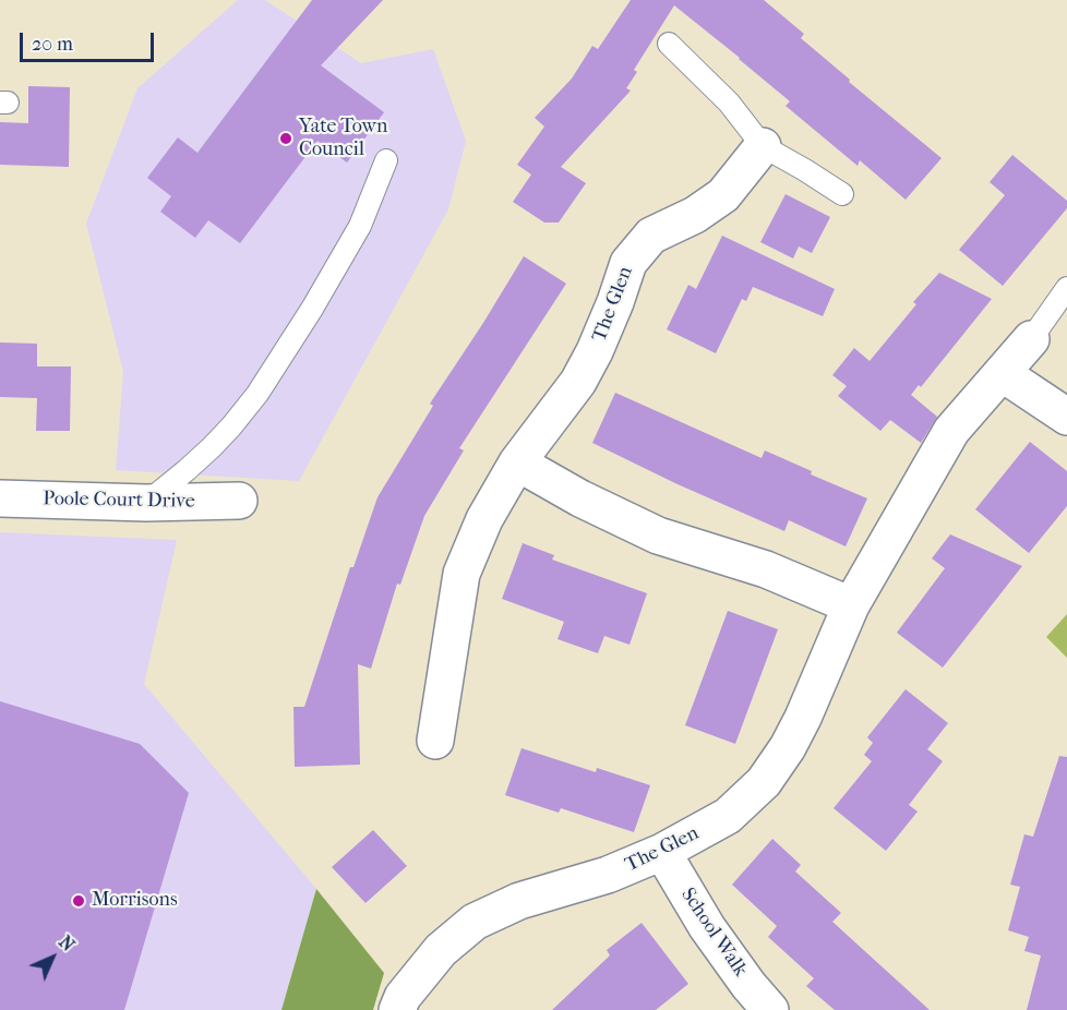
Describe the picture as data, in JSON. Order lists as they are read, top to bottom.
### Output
{
  "streets": {
    "street": ["The Glen", "Poole Court Drive", "School Walk"]
  },
  "crossings": [
    ["The Glen", "School Walk"]
  ],
  "places": ["Yate Town Council", "Morrisons"],
  "scale_bar": "20 m",
  "north": "top right"
}
